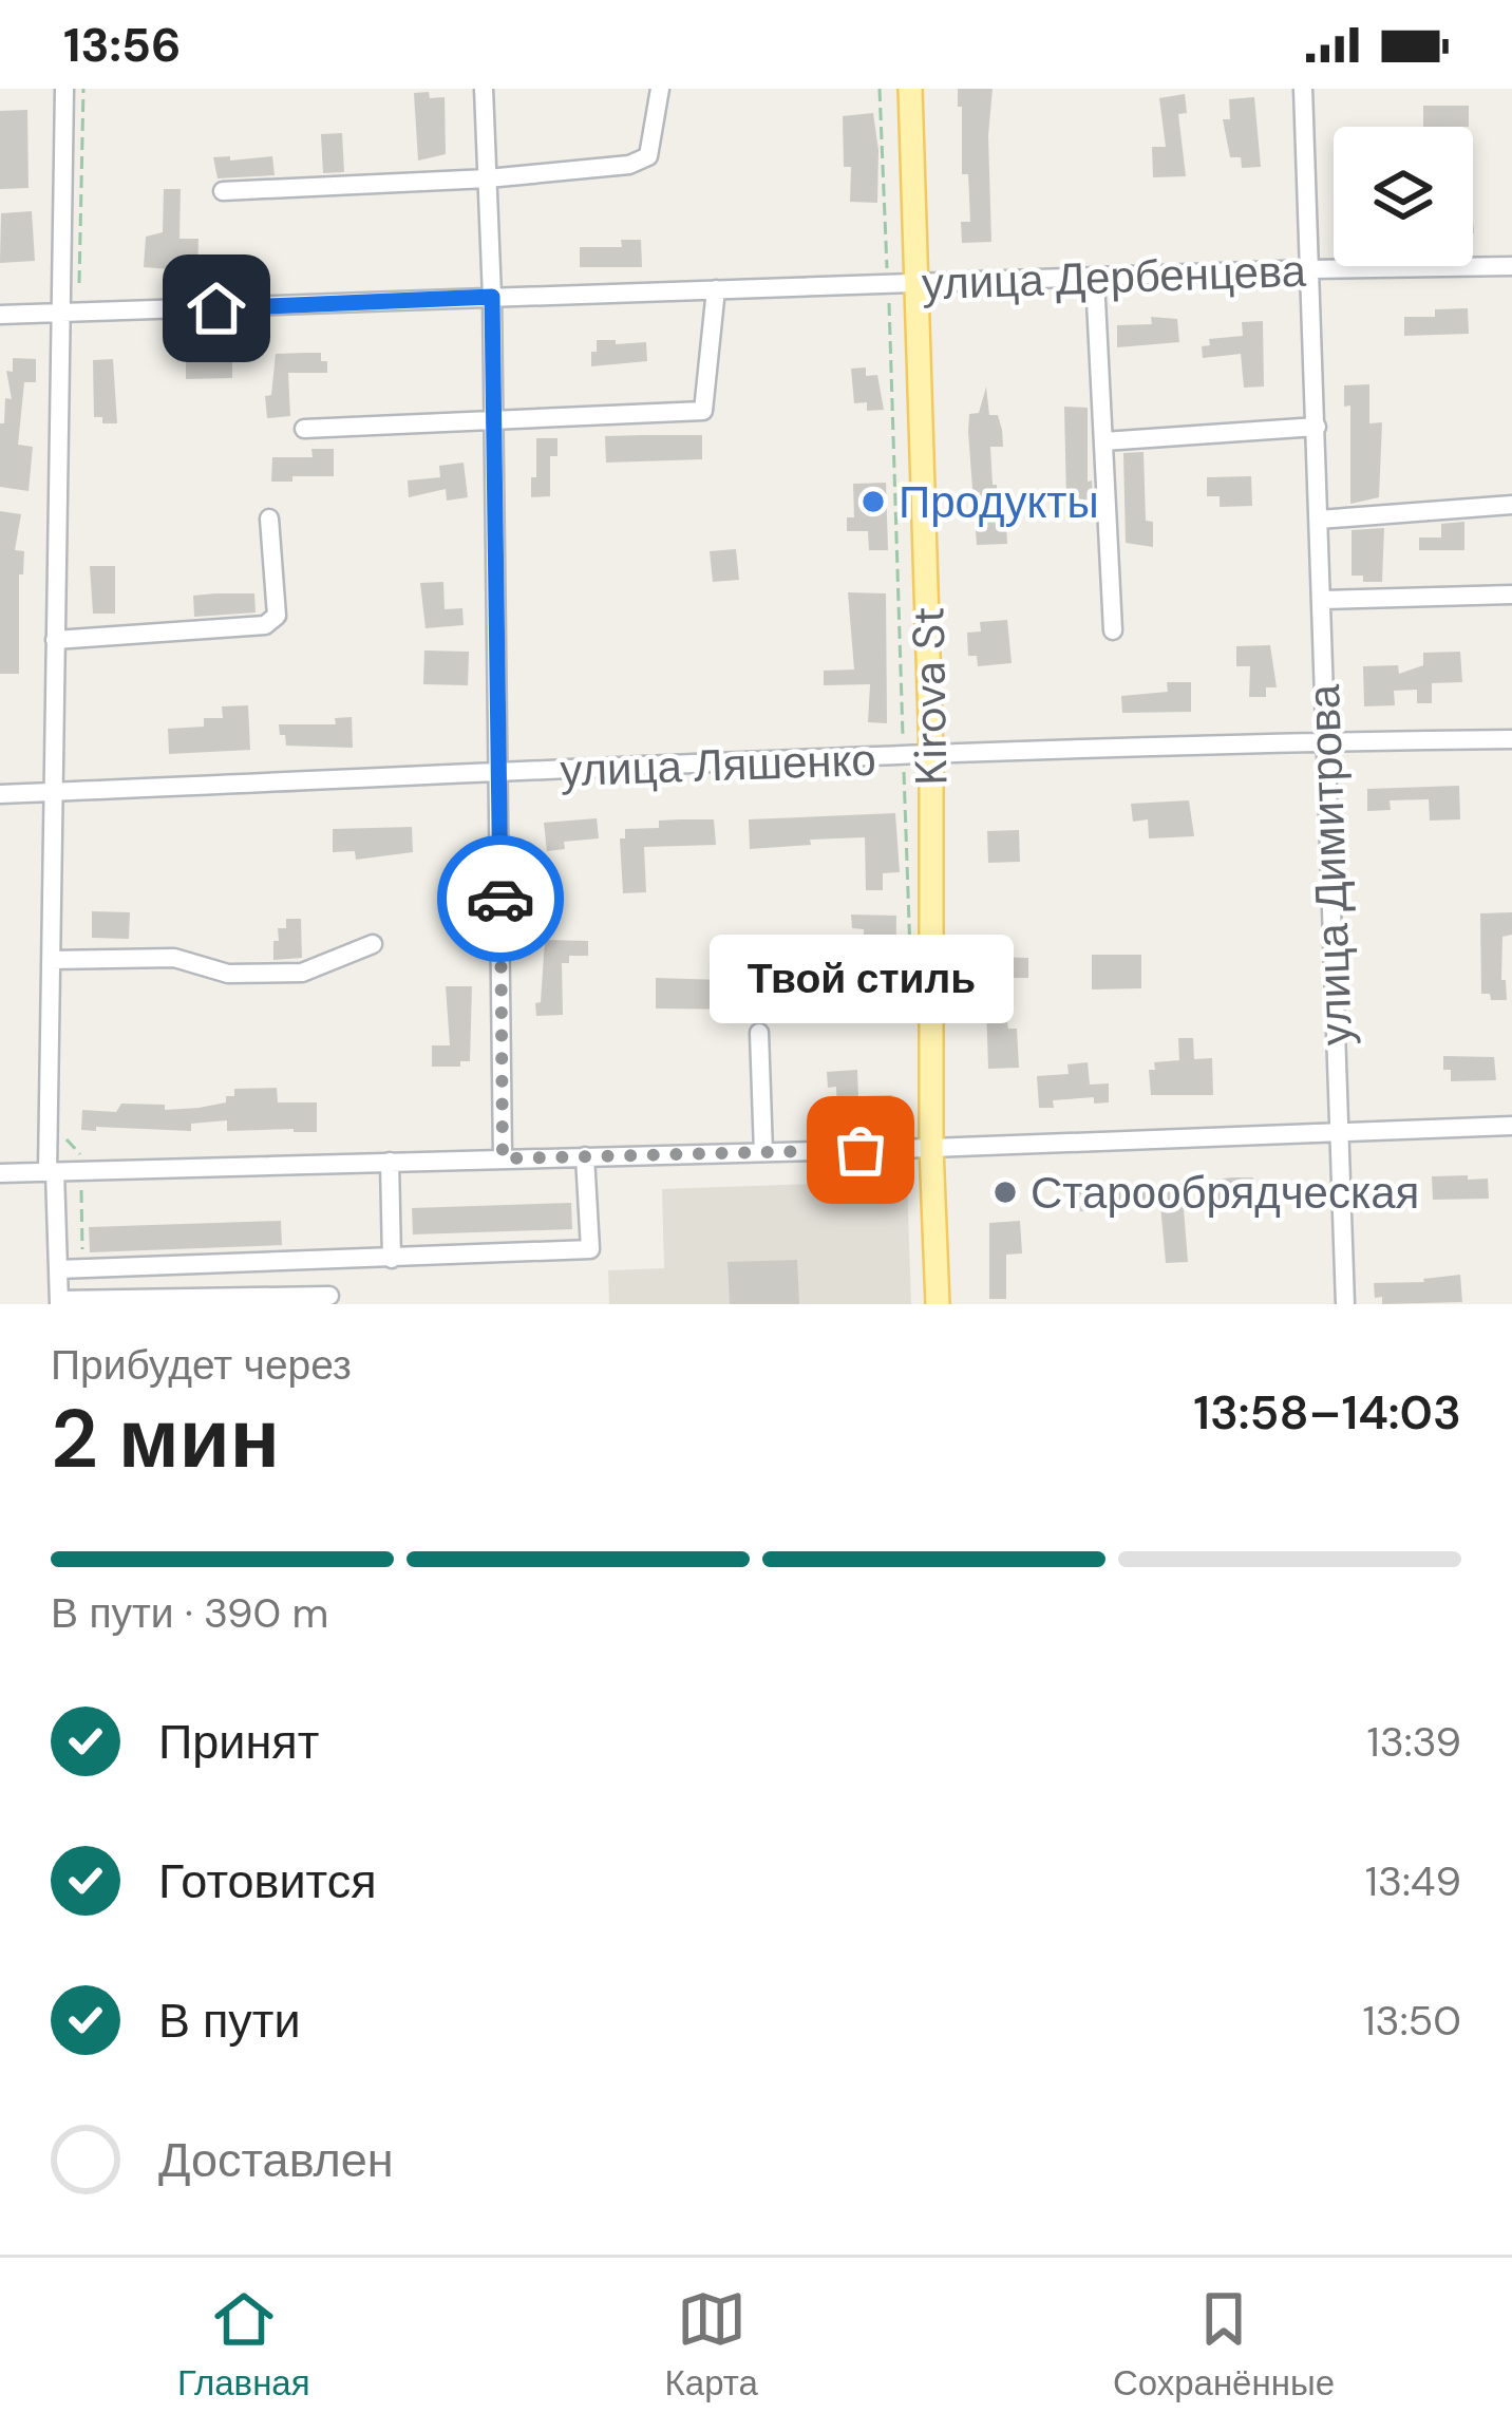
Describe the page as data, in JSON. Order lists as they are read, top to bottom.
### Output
{
  "streets": {
    "main road": ["Kirova St"],
    "street": ["улица Дербенцева", "улица Ляшенко", "улица Димитрова"]
  },
  "crossings": [
    ["улица Дербенцева", "Kirova St"],
    ["улица Дербенцева", "улица Димитрова"],
    ["Kirova St", "улица Ляшенко"],
    ["улица Ляшенко", "улица Димитрова"]
  ],
  "places": ["Продукты", "Твой стиль", "Старообрядческая"],
  "page": {
    "status": "13:56",
    "bubble": "Твой стиль",
    "heading": ["2 мин", "Прибудет через", "13:58–14:03"],
    "bar": "В пути · 390 m",
    "list": [
      ["Принят", "13:39"],
      ["Готовится", "13:49"],
      ["В пути", "13:50"],
      "Доставлен"
    ],
    "tabs": ["Главная", "Карта", "Сохранённые"]
  }
}
